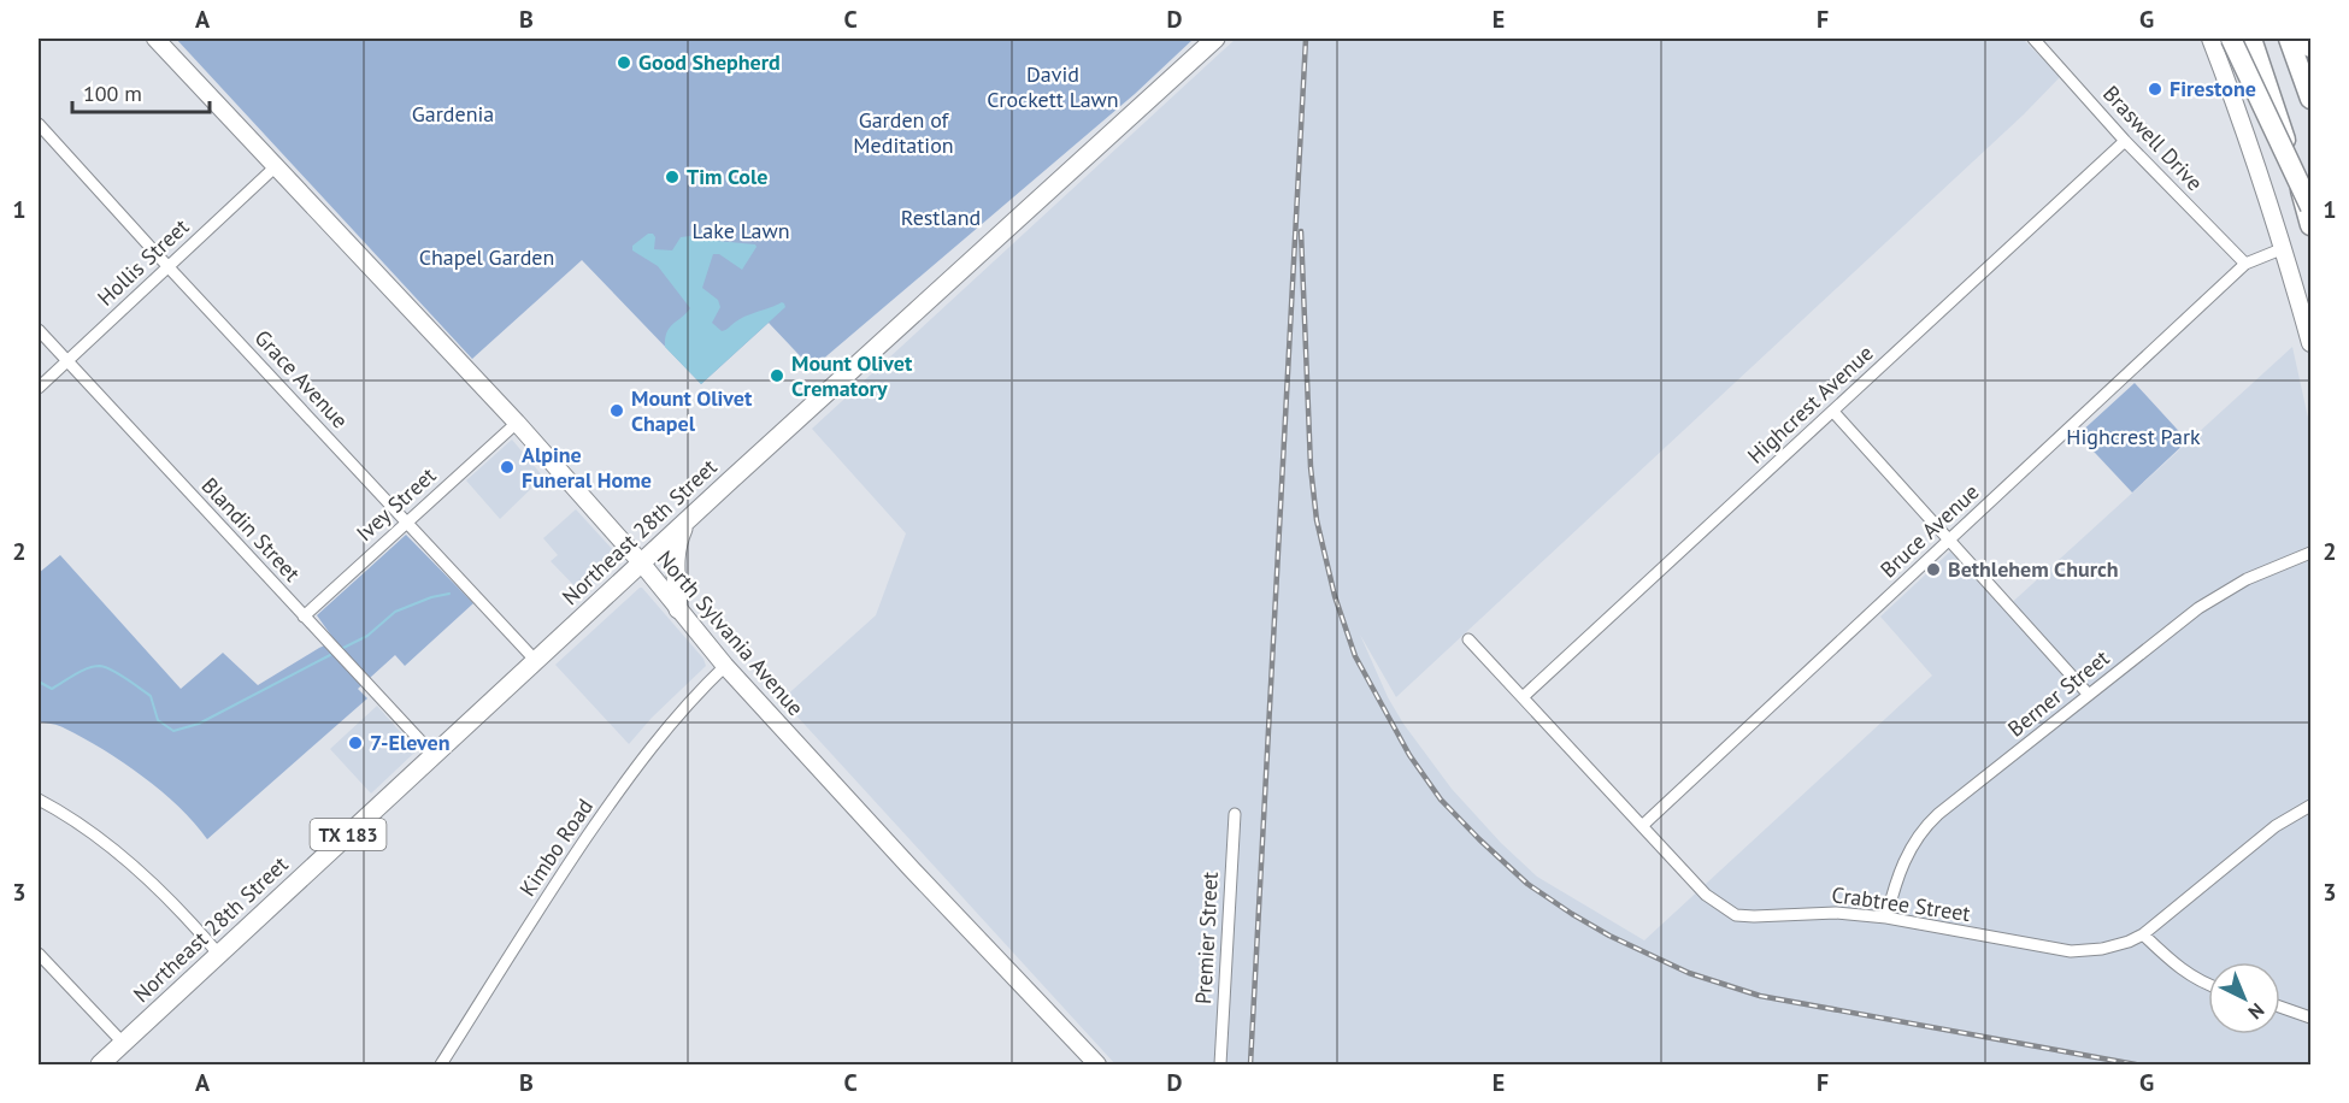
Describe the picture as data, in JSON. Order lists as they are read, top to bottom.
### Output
{
  "streets": {
    "main road": ["Northeast 28th Street", "North Sylvania Avenue", "TX 183"],
    "street": [
      "Braswell Drive",
      "Hollis Street",
      "Grace Avenue",
      "Highcrest Avenue",
      "Ivey Street",
      "Blandin Street",
      "Bruce Avenue",
      "Berner Street",
      "Kimbo Road",
      "Crabtree Street",
      "Premier Street"
    ]
  },
  "crossings": [
    ["Braswell Drive", "Highcrest Avenue"],
    ["Braswell Drive", "Bruce Avenue"],
    ["Hollis Street", "Grace Avenue"],
    ["Hollis Street", "Blandin Street"],
    ["Hollis Street", "North Sylvania Avenue"],
    ["Grace Avenue", "Ivey Street"],
    ["Grace Avenue", "Northeast 28th Street"],
    ["Highcrest Avenue", "Crabtree Street"],
    ["Ivey Street", "Blandin Street"],
    ["Ivey Street", "North Sylvania Avenue"],
    ["Blandin Street", "Northeast 28th Street"],
    ["Bruce Avenue", "Crabtree Street"],
    ["Northeast 28th Street", "North Sylvania Avenue"],
    ["North Sylvania Avenue", "Kimbo Road"],
    ["Berner Street", "Crabtree Street"]
  ],
  "parks": [
    "David Crockett Lawn",
    "Gardenia",
    "Garden of Meditation",
    "Restland",
    "Lake Lawn",
    "Chapel Garden",
    "Highcrest Park"
  ],
  "places": [
    "Good Shepherd",
    "Firestone",
    "Tim Cole",
    "Mount Olivet Crematory",
    "Mount Olivet Chapel",
    "Alpine Funeral Home",
    "Bethlehem Church",
    "7-Eleven"
  ],
  "scale_bar": "100 m",
  "north": "bottom right",
  "grid": {
    "columns": [
      "A",
      "B",
      "C",
      "D",
      "E",
      "F",
      "G"
    ],
    "rows": ["1", "2", "3"]
  }
}
